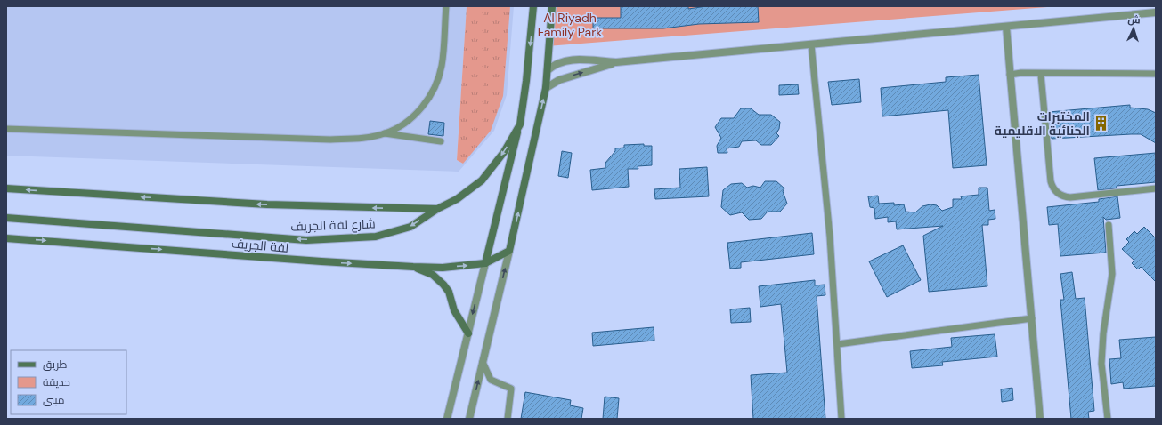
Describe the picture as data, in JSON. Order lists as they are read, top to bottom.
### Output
{
  "streets": {
    "main road": ["شارع لفة الجريف", "لفة الجريف"]
  },
  "parks": ["Al Riyadh Family Park"],
  "places": {
    "building": ["المختبرات الجنائية الاقليمية"]
  },
  "legend": ["طريق", "حديقة", "مبنى"],
  "north": "top"
}
